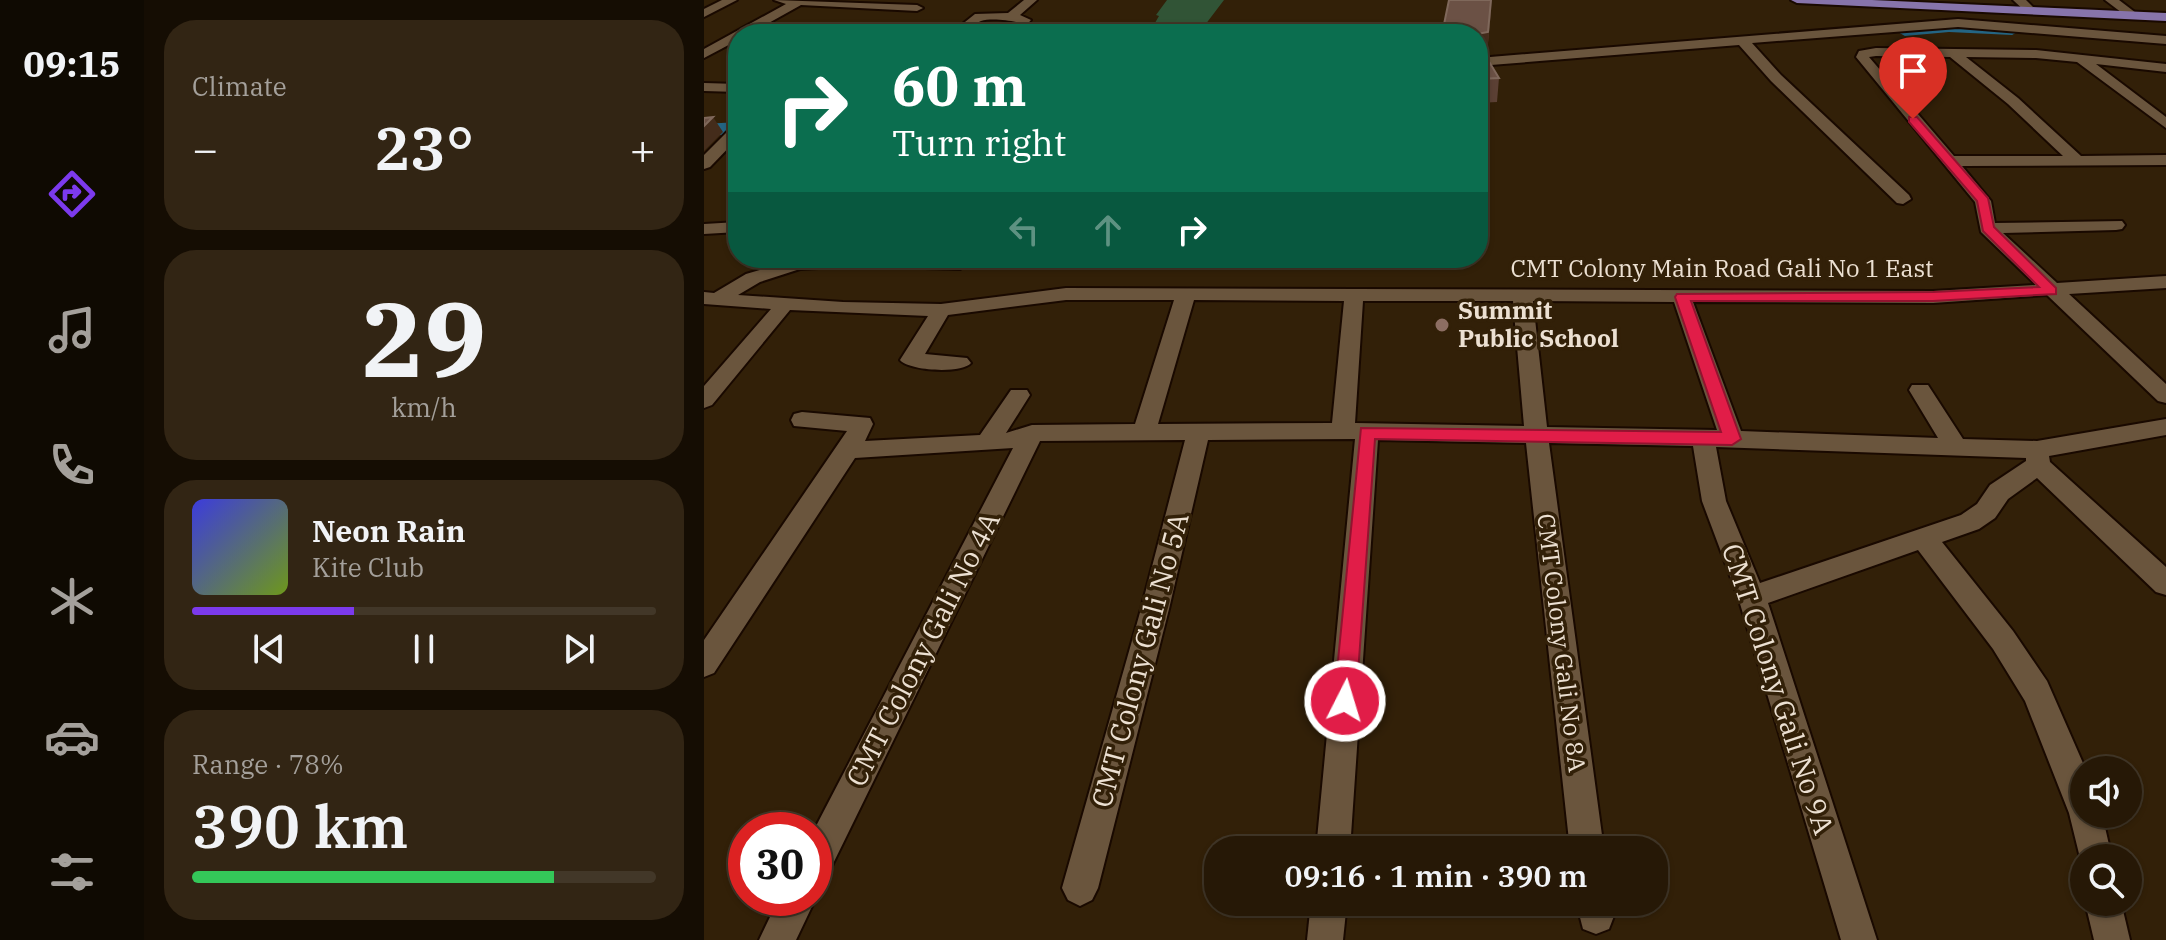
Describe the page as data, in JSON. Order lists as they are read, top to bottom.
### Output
{
  "streets": {
    "street": [
      "CMT Colony Main Road Gali No 1 East",
      "CMT Colony Gali No 8A",
      "CMT Colony Gali No 4A",
      "CMT Colony Gali No 5A",
      "CMT Colony Gali No 9A"
    ]
  },
  "crossings": [
    ["CMT Colony Main Road Gali No 1 East", "CMT Colony Gali No 8A"],
    ["CMT Colony Main Road Gali No 1 East", "CMT Colony Gali No 9A"]
  ],
  "places": ["Summit Public School"],
  "page": {
    "tabs": "09:15",
    "tile": [
      "Climate",
      ["29", "km/h"],
      ["Range · 78%", "390 km"]
    ],
    "turn": ["60 m", "Turn right"],
    "heat": ["−", "23°", "+"],
    "song": ["Neon Rain", "Kite Club"],
    "limit": "30",
    "trip": "09:16 · 1 min · 390 m"
  }
}
